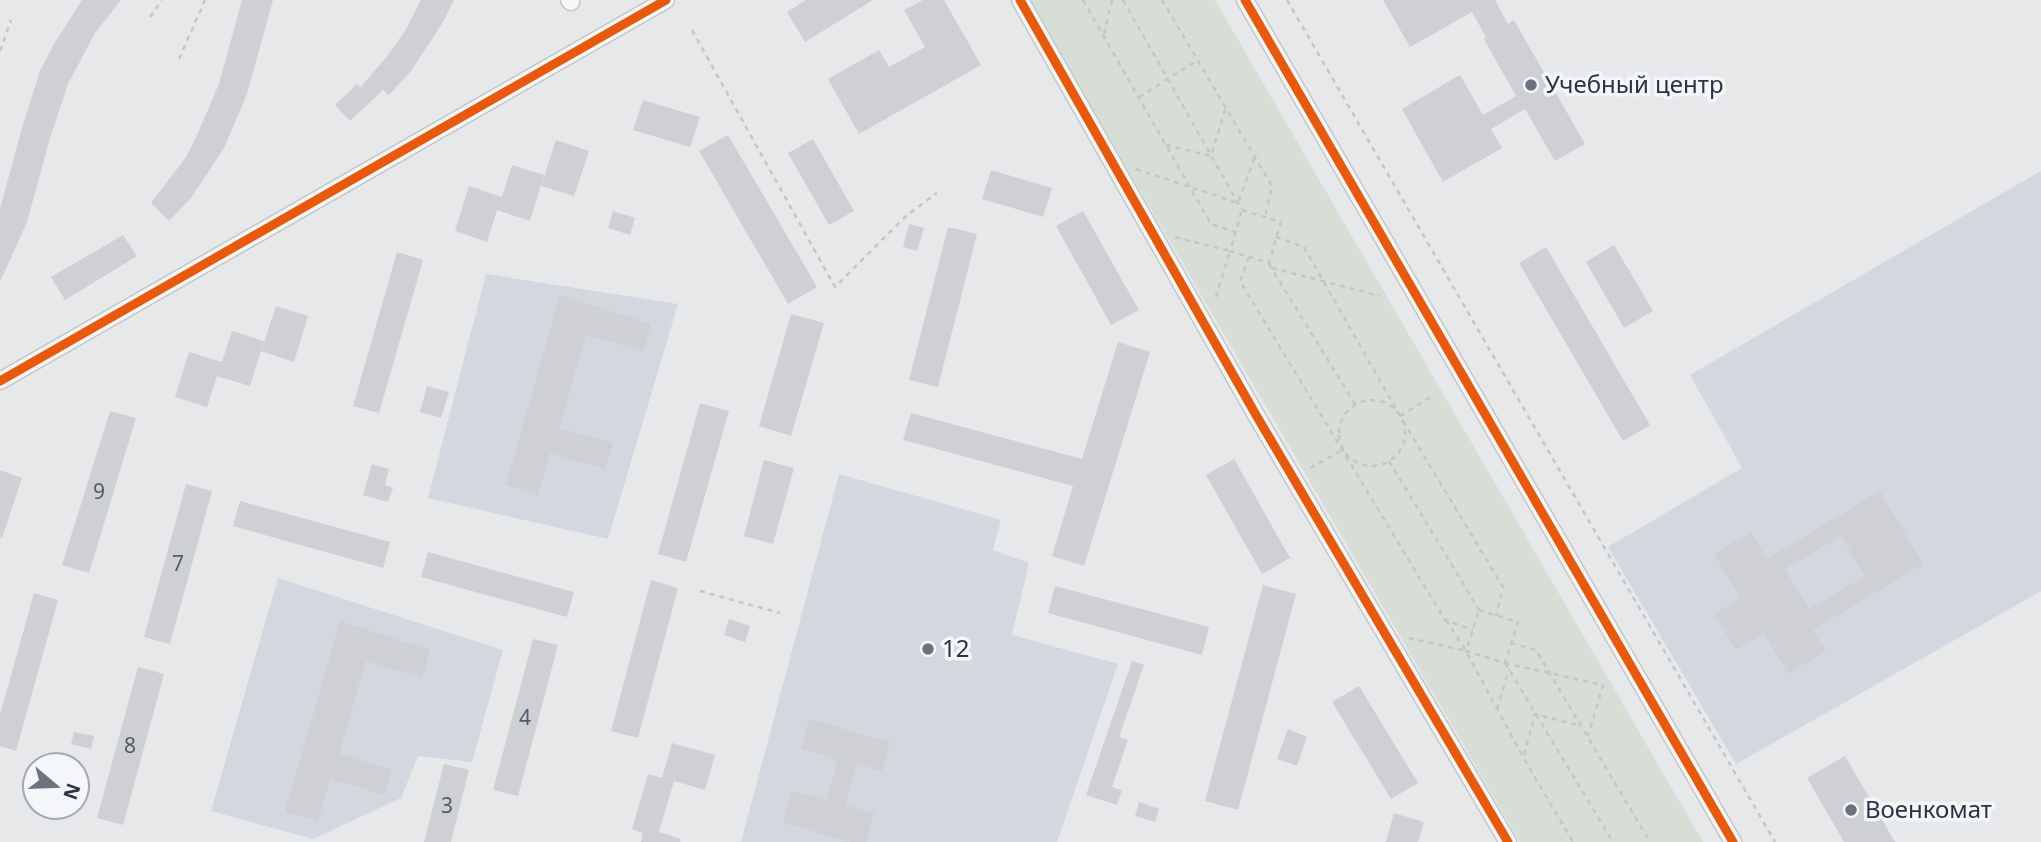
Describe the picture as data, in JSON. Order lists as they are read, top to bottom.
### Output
{
  "places": ["Учебный центр", "12", "Военкомат"],
  "house_numbers": [
    "9",
    "7",
    "4",
    "8",
    "3"
  ],
  "north": "right"
}
